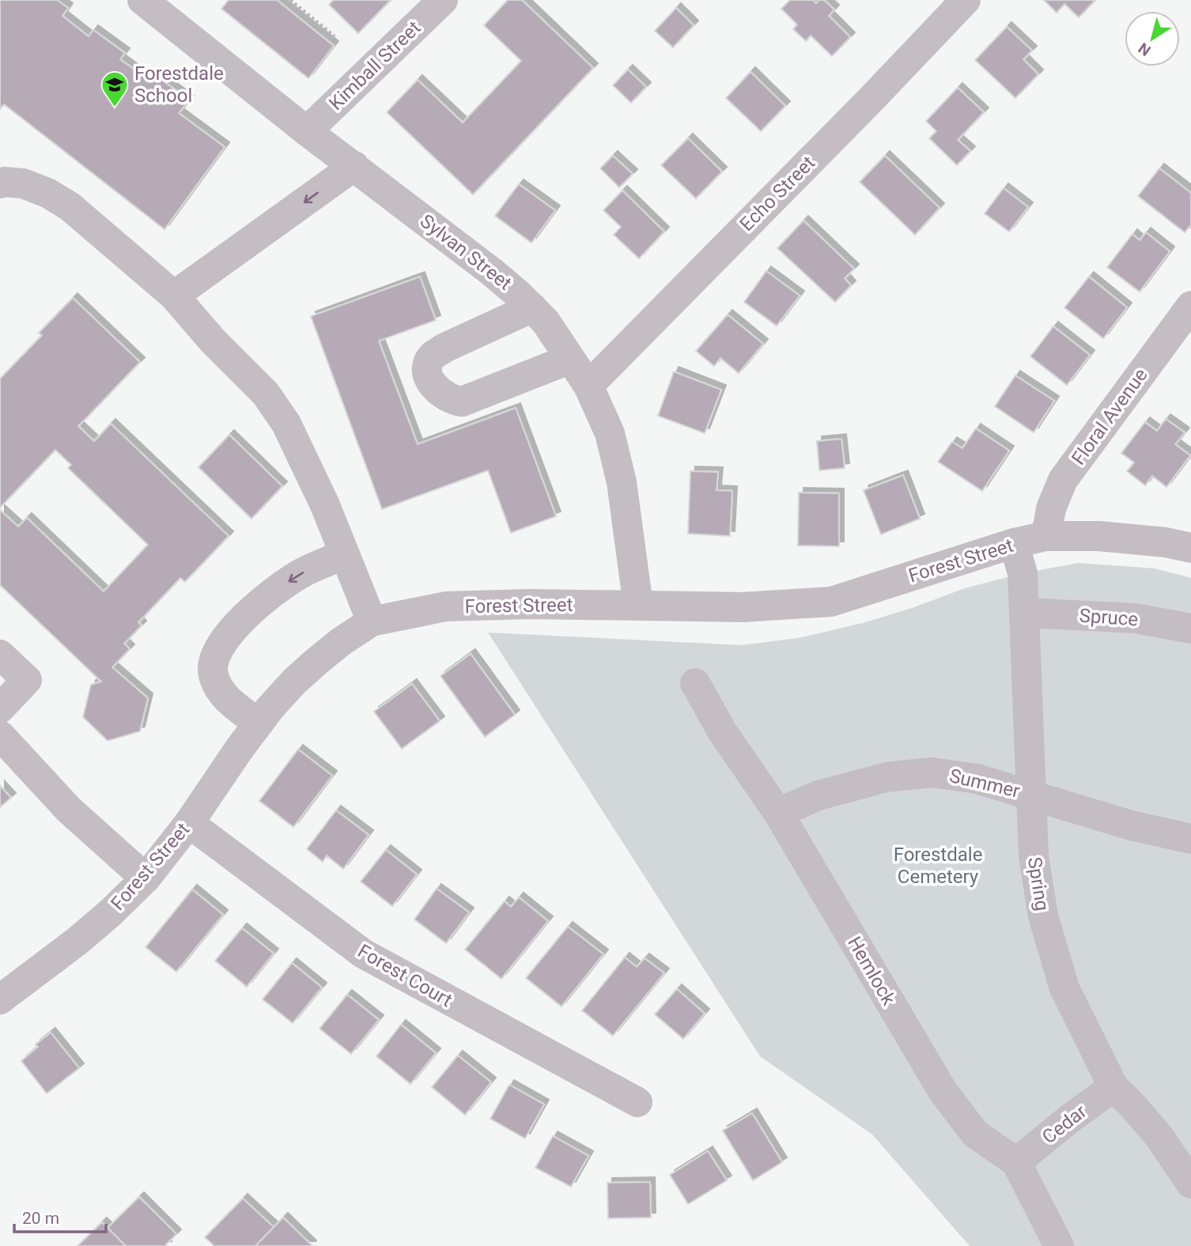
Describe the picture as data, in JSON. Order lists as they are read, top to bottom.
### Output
{
  "streets": {
    "street": [
      "Kimball Street",
      "Echo Street",
      "Sylvan Street",
      "Floral Avenue",
      "Forest Street",
      "Spruce",
      "Summer",
      "Spring",
      "Hemlock",
      "Forest Court",
      "Cedar"
    ]
  },
  "crossings": [
    ["Kimball Street", "Sylvan Street"],
    ["Echo Street", "Sylvan Street"],
    ["Sylvan Street", "Forest Street"],
    ["Floral Avenue", "Forest Street"],
    ["Forest Street", "Spring"],
    ["Forest Street", "Forest Court"],
    ["Spruce", "Spring"],
    ["Summer", "Spring"],
    ["Summer", "Hemlock"],
    ["Spring", "Cedar"],
    ["Hemlock", "Cedar"]
  ],
  "parks": ["Forestdale Cemetery"],
  "places": {
    "school or university": ["Forestdale School"]
  },
  "scale_bar": "20 m",
  "north": "bottom left"
}
